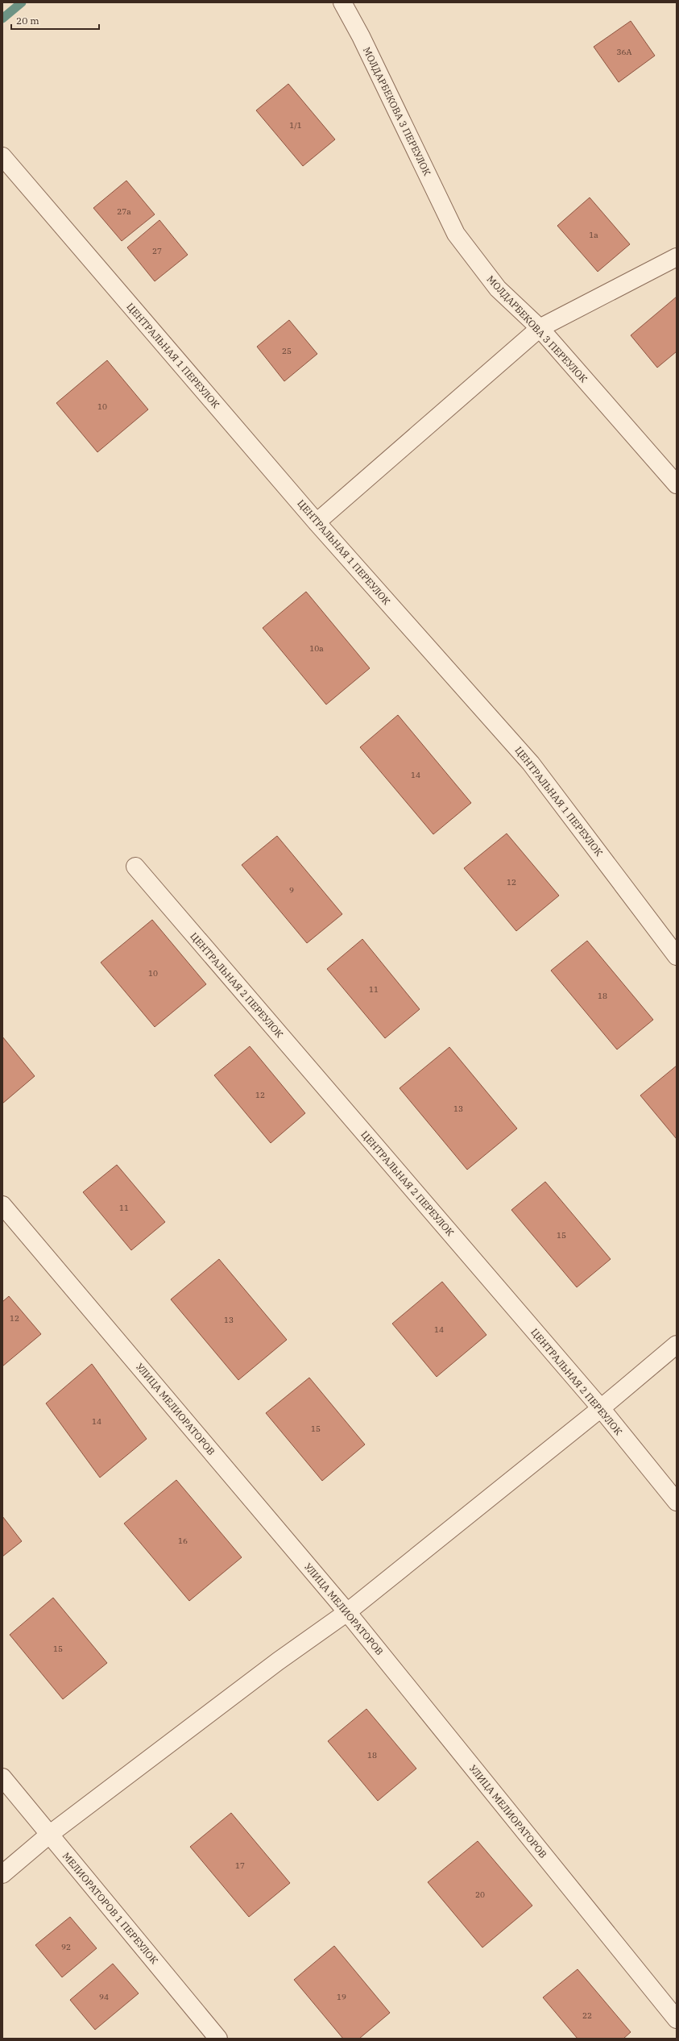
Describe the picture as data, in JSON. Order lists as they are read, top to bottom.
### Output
{
  "streets": {
    "street": [
      "МОЛДАРБЕКОВА 3 ПЕРЕУЛОК",
      "ЦЕНТРАЛЬНАЯ 1 ПЕРЕУЛОК",
      "ЦЕНТРАЛЬНАЯ 2 ПЕРЕУЛОК",
      "УЛИЦА МЕЛИОРАТОРОВ",
      "МЕЛИОРАТОРОВ 1 ПЕРЕУЛОК"
    ]
  },
  "house_numbers": [
    "36А",
    "1/1",
    "27а",
    "1а",
    "27",
    "25",
    "10",
    "10а",
    "14",
    "12",
    "9",
    "10",
    "11",
    "18",
    "12",
    "13",
    "11",
    "15",
    "12",
    "13",
    "14",
    "14",
    "15",
    "16",
    "15",
    "18",
    "17",
    "20",
    "92",
    "94",
    "19",
    "22"
  ],
  "scale_bar": "20 m"
}
